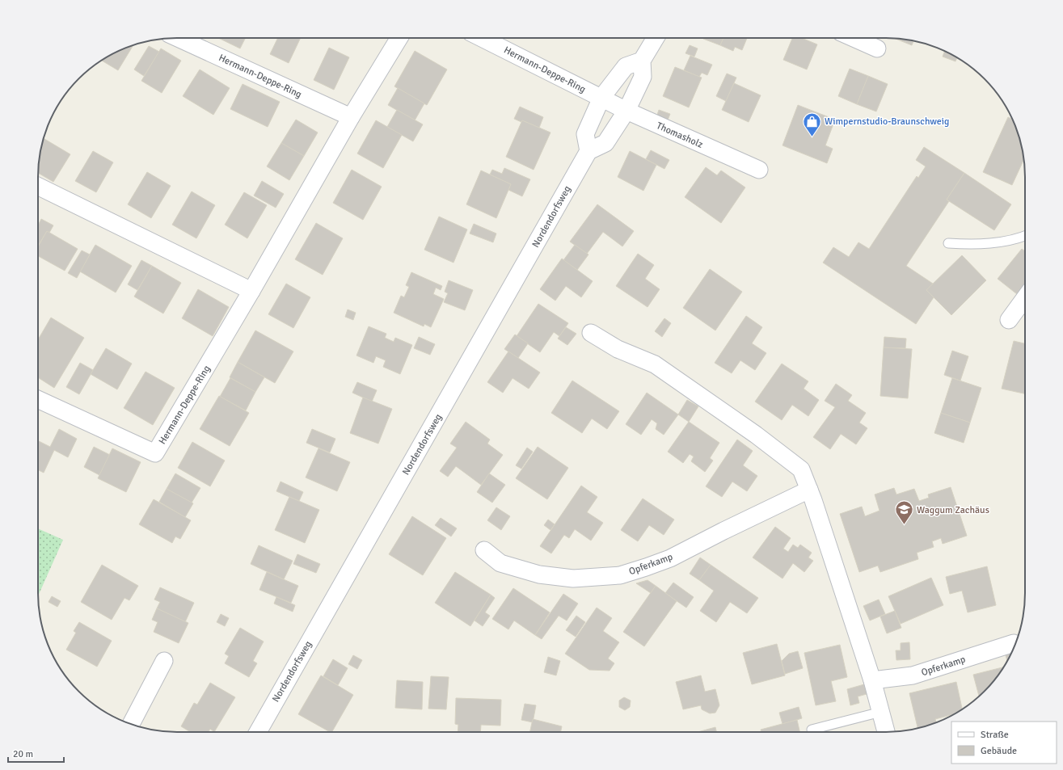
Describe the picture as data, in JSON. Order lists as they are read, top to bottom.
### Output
{
  "streets": {
    "street": [
      "Hermann-Deppe-Ring",
      "Thomasholz",
      "Nordendorfsweg",
      "Opferkamp"
    ]
  },
  "crossings": [
    ["Hermann-Deppe-Ring", "Thomasholz"]
  ],
  "places": {
    "shop": ["Wimpernstudio-Braunschweig"],
    "school or university": ["Waggum Zachäus"]
  },
  "legend": ["Straße", "Gebäude"],
  "scale_bar": "20 m"
}
